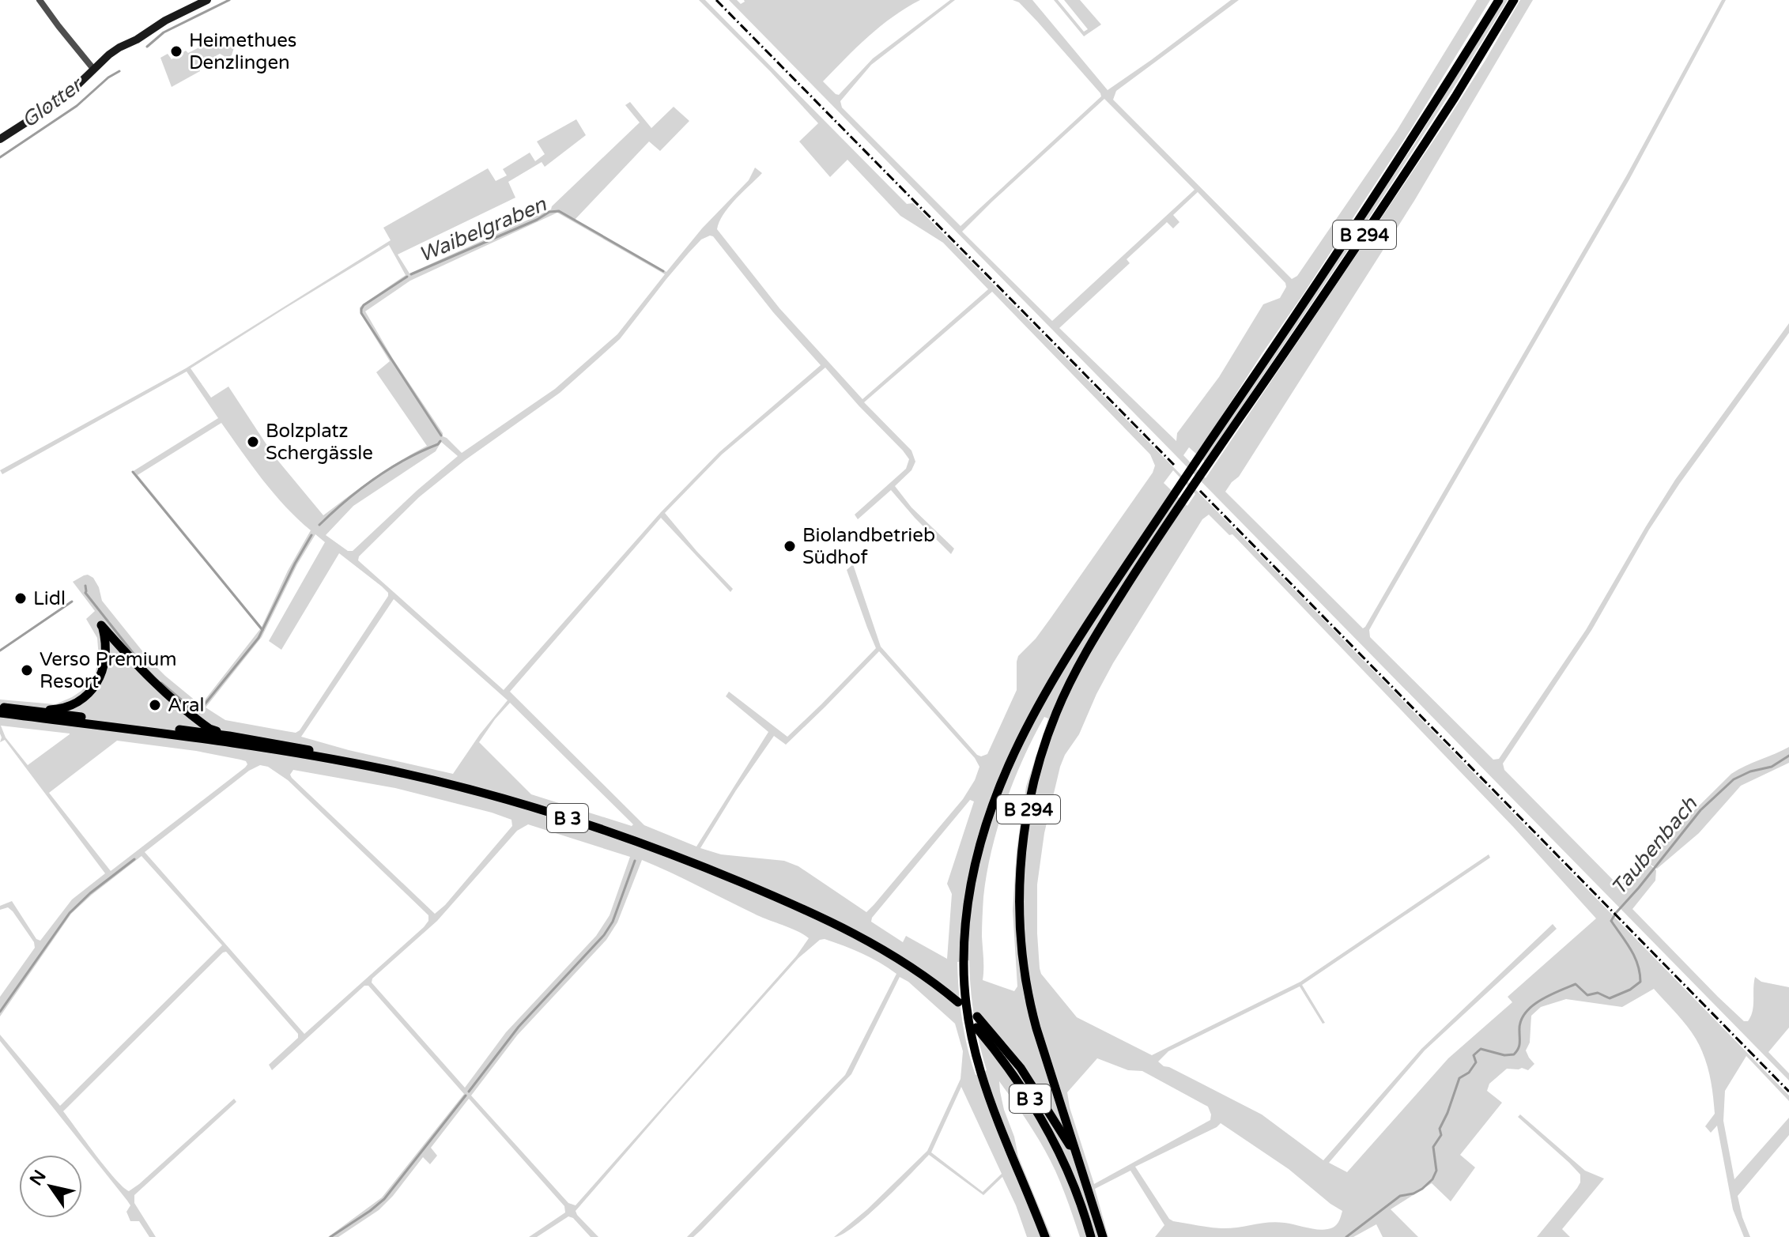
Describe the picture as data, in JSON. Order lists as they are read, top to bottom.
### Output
{
  "streets": {
    "highway": ["B 294", "B 3"]
  },
  "crossings": [
    ["B 294", "B 3"]
  ],
  "water": ["Glotter", "Waibelgraben", "Taubenbach"],
  "places": [
    "Heimethues Denzlingen",
    "Bolzplatz Schergässle",
    "Biolandbetrieb Südhof",
    "Lidl",
    "Verso Premium Resort",
    "Aral"
  ],
  "north": "top left"
}
